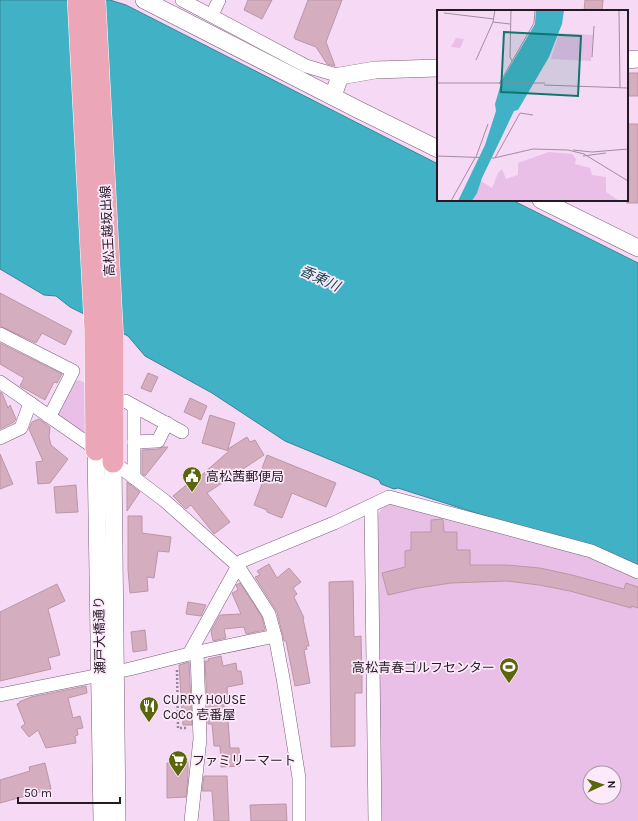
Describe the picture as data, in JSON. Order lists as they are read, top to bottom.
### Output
{
  "streets": {
    "main road": ["高松王越坂出線"],
    "street": ["瀬戸大橋通り"]
  },
  "crossings": [
    ["高松王越坂出線", "瀬戸大橋通り"]
  ],
  "water": ["香東川"],
  "places": {
    "public building": ["高松茜郵便局"],
    "sports": ["高松青春ゴルフセンター"],
    "restaurant": ["CURRY HOUSE CoCo 壱番屋"],
    "supermarket": ["ファミリーマート"]
  },
  "scale_bar": "50 m",
  "north": "right"
}
